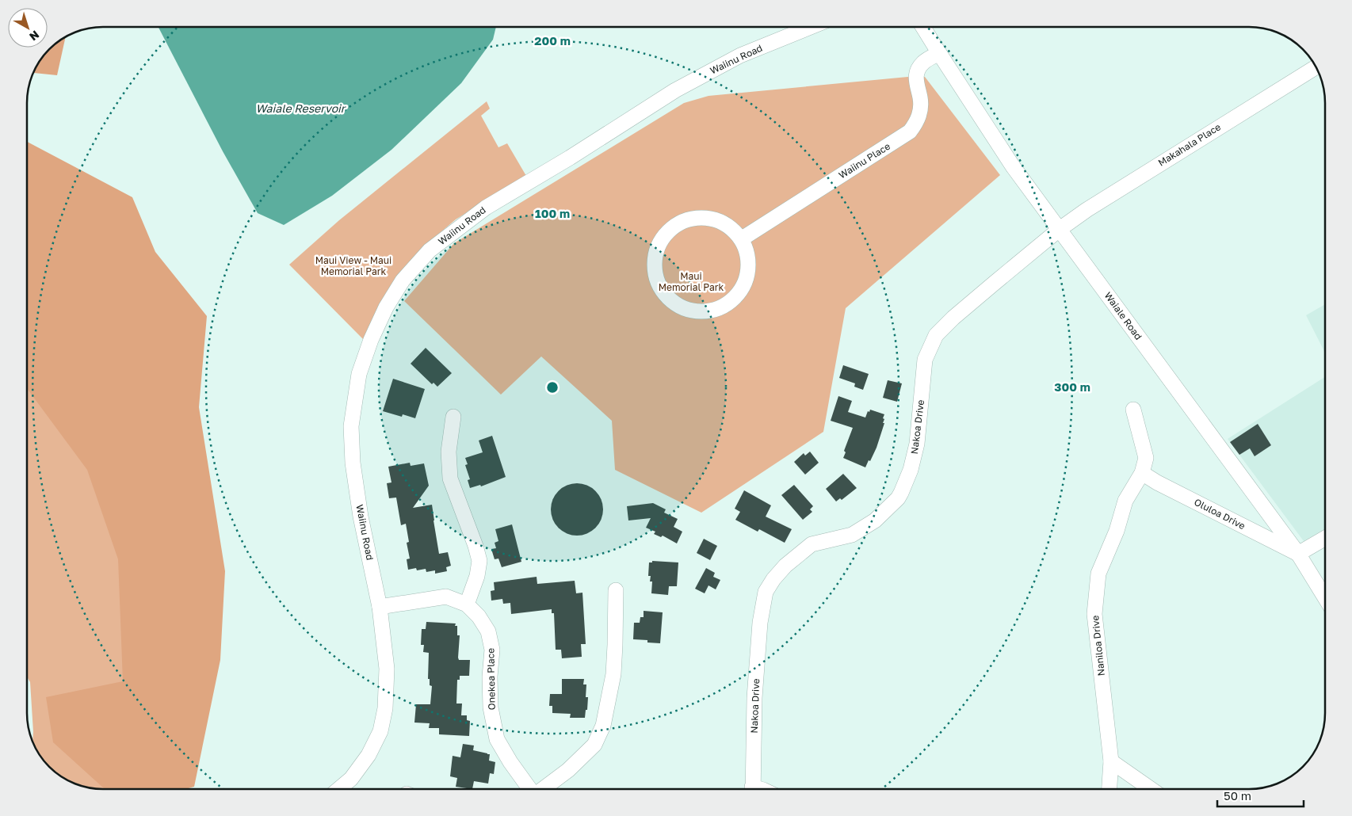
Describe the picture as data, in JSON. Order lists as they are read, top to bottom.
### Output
{
  "streets": {
    "street": [
      "Waiinu Road",
      "Makahala Place",
      "Waiinu Place",
      "Waiale Road",
      "Nakoa Drive",
      "Oluloa Drive",
      "Naniloa Drive",
      "Onekea Place"
    ]
  },
  "crossings": [
    ["Waiinu Road", "Onekea Place"],
    ["Makahala Place", "Waiale Road"],
    ["Makahala Place", "Nakoa Drive"],
    ["Waiinu Place", "Waiale Road"],
    ["Waiale Road", "Nakoa Drive"],
    ["Waiale Road", "Oluloa Drive"],
    ["Oluloa Drive", "Naniloa Drive"]
  ],
  "water": ["Waiale Reservoir"],
  "parks": ["Maui View - Maui Memorial Park", "Maui Memorial Park"],
  "scale_bar": "50 m",
  "north": "bottom right",
  "rings": ["200 m", "100 m", "300 m"]
}
